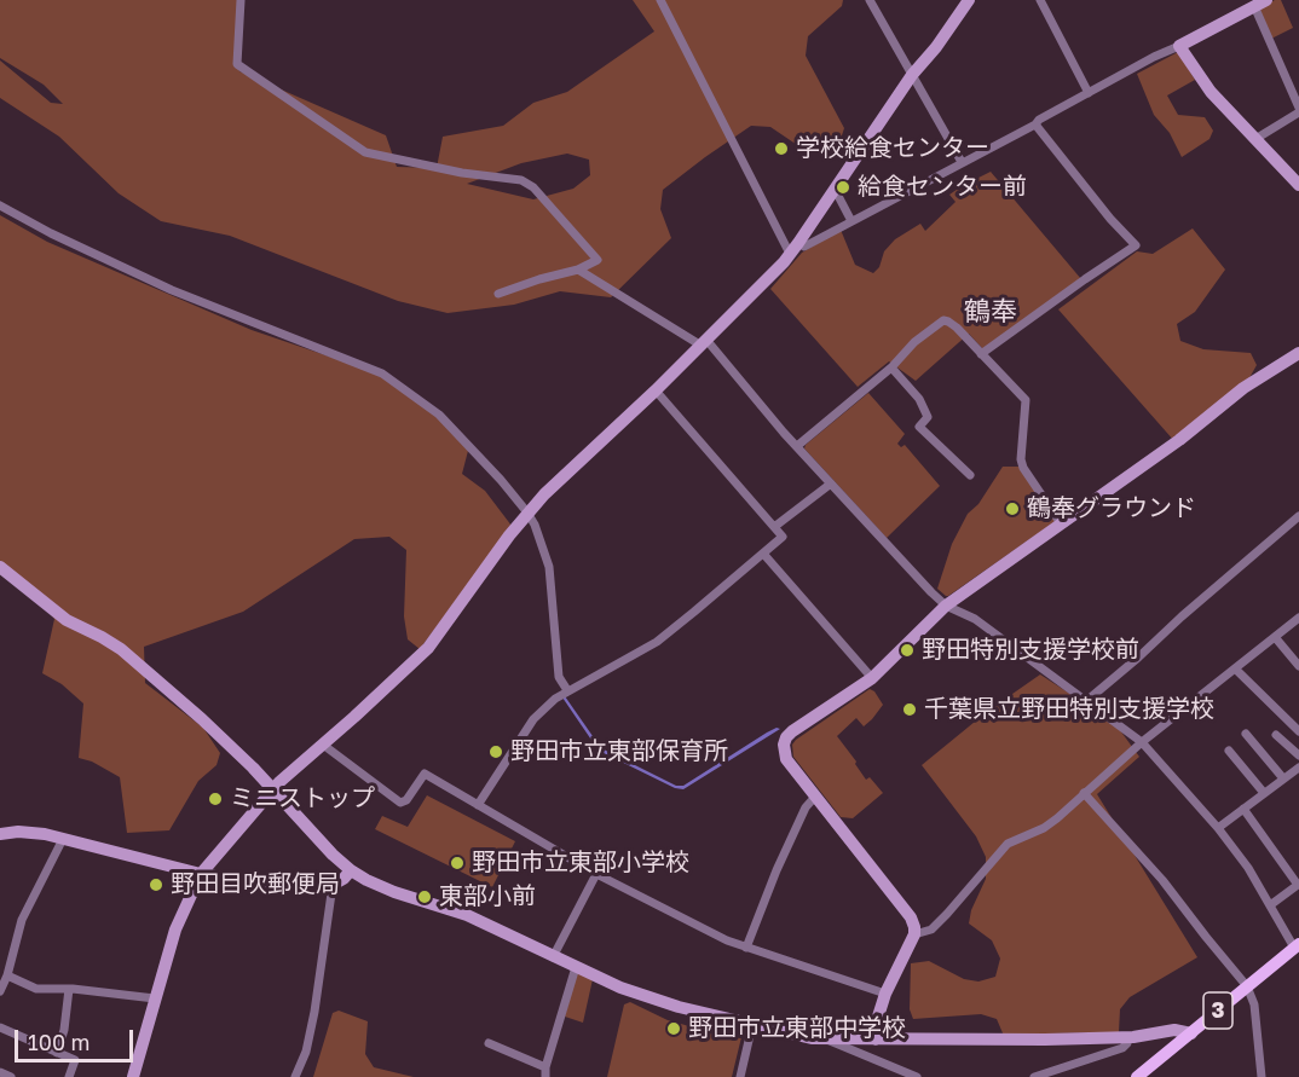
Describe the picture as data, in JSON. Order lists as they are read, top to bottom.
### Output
{
  "streets": {
    "main road": ["3"]
  },
  "districts": ["鶴奉"],
  "places": [
    "学校給食センター",
    "給食センター前",
    "鶴奉グラウンド",
    "野田特別支援学校前",
    "千葉県立野田特別支援学校",
    "野田市立東部保育所",
    "ミニストップ",
    "野田市立東部小学校",
    "野田目吹郵便局",
    "東部小前",
    "野田市立東部中学校"
  ],
  "scale_bar": "100 m"
}
